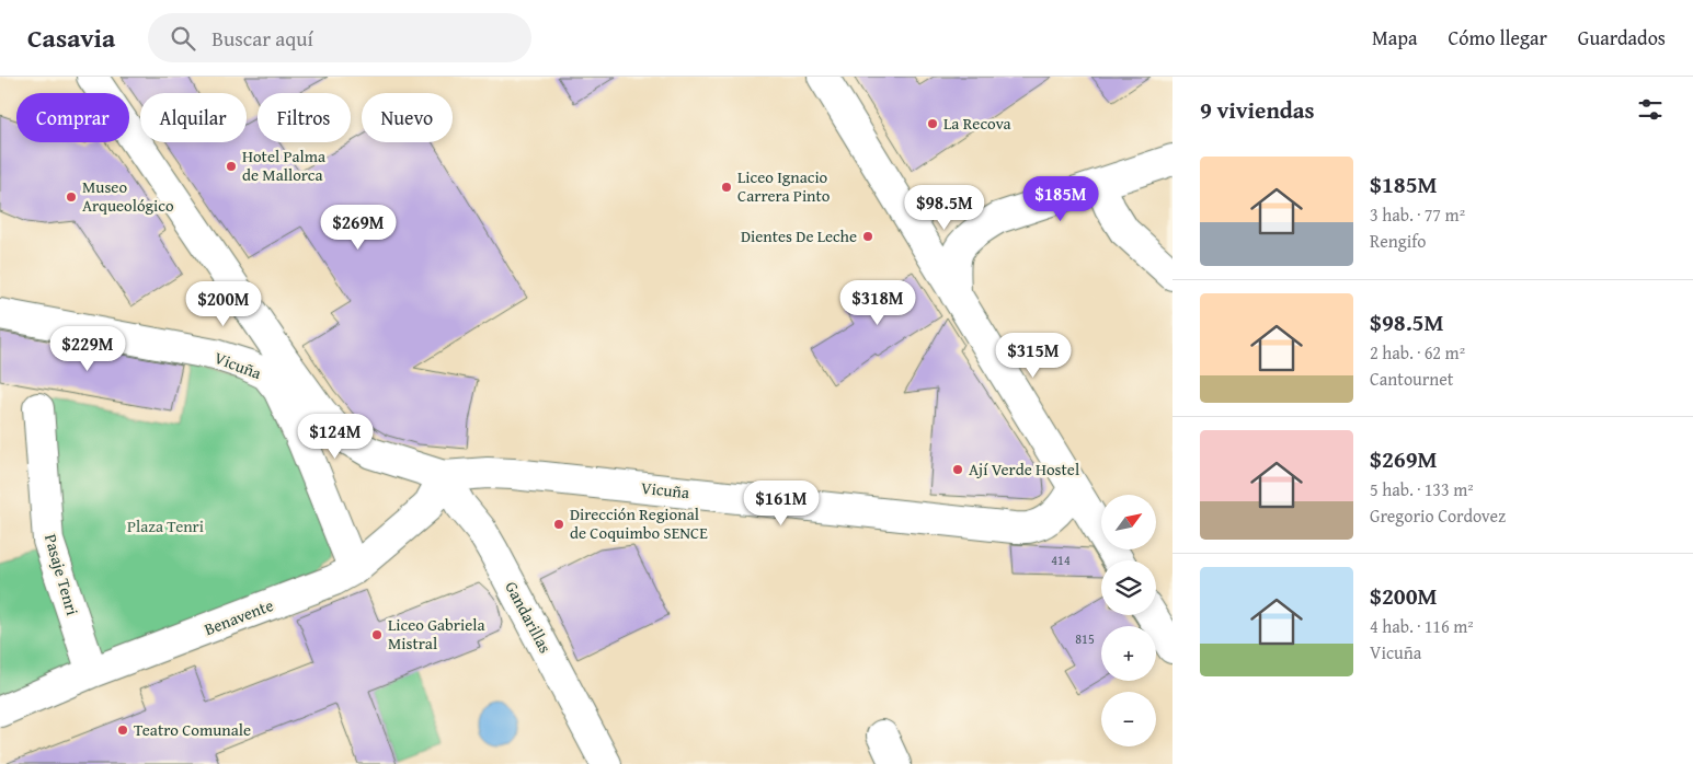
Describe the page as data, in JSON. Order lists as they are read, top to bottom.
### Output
{
  "streets": {
    "street": [
      "Vicuña",
      "Pasaje Tenri",
      "Benavente",
      "Gandarillas"
    ]
  },
  "crossings": [
    ["Vicuña", "Benavente"],
    ["Vicuña", "Gandarillas"],
    ["Pasaje Tenri", "Benavente"],
    ["Benavente", "Gandarillas"]
  ],
  "parks": ["Plaza Tenri"],
  "places": [
    "La Recova",
    "Hotel Palma de Mallorca",
    "Liceo Ignacio Carrera Pinto",
    "Museo Arqueológico",
    "Dientes De Leche",
    "Ají Verde Hostel",
    "Dirección Regional de Coquimbo SENCE",
    "Liceo Gabriela Mistral",
    "Teatro Comunale"
  ],
  "house_numbers": ["414", "815"],
  "north": "top right",
  "page": {
    "header": "Casavia",
    "search": "Buscar aquí",
    "nav": ["Mapa", "Cómo llegar", "Guardados"],
    "heading": "9 viviendas",
    "chip": [
      "Comprar",
      "Alquilar",
      "Filtros",
      "Nuevo"
    ],
    "list": [
      {
        "name": "$185M",
        "note": "3 hab. · 77 m² · Rengifo"
      },
      {
        "name": "$98.5M",
        "note": "2 hab. · 62 m² · Cantournet"
      },
      {
        "name": "$269M",
        "note": "5 hab. · 133 m² · Gregorio Cordovez"
      },
      {
        "name": "$200M",
        "note": "4 hab. · 116 m² · Vicuña"
      }
    ],
    "price": [
      "$185M",
      "$98.5M",
      "$269M",
      "$318M",
      "$200M",
      "$229M",
      "$315M",
      "$124M",
      "$161M"
    ],
    "map_buttons": ["+", "−"]
  }
}
